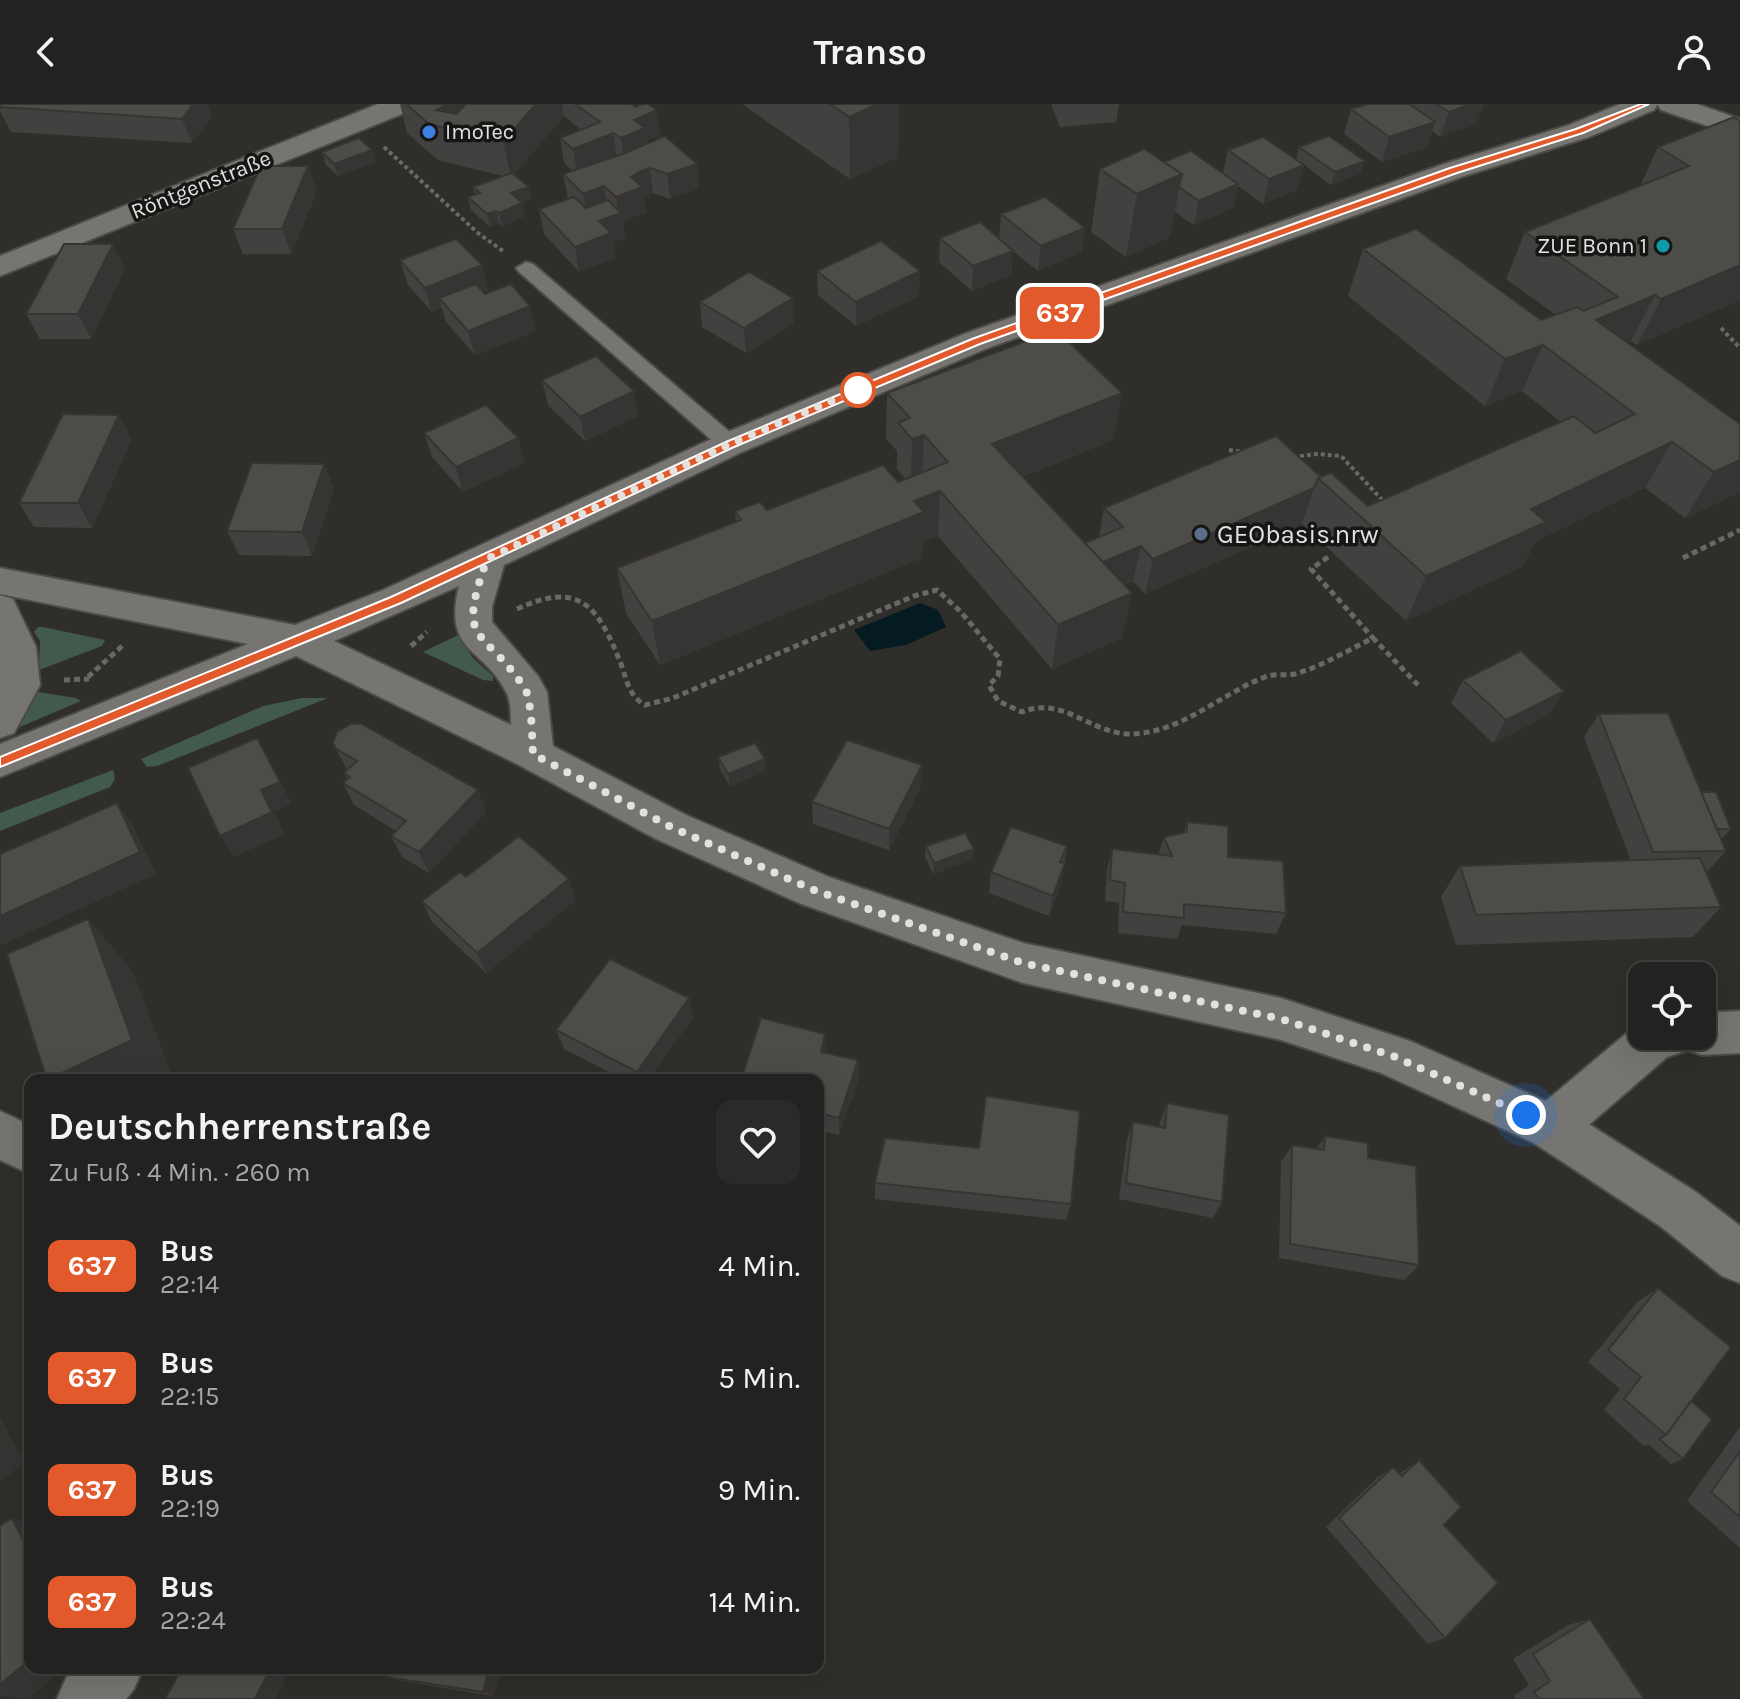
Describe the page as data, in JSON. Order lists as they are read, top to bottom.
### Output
{
  "streets": {
    "street": ["Röntgenstraße"]
  },
  "places": ["ImoTec", "ZUE Bonn 1", "GEObasis.nrw"],
  "lines": ["bus line 637"],
  "page": {
    "header": "Transo",
    "on_map": "637",
    "heading": ["Deutschherrenstraße", "Zu Fuß · 4 Min. · 260 m"],
    "list": [
      {
        "mark": "637",
        "name": "Bus",
        "note": "22:14",
        "value": "4 Min."
      },
      {
        "mark": "637",
        "name": "Bus",
        "note": "22:15",
        "value": "5 Min."
      },
      {
        "mark": "637",
        "name": "Bus",
        "note": "22:19",
        "value": "9 Min."
      },
      {
        "mark": "637",
        "name": "Bus",
        "note": "22:24",
        "value": "14 Min."
      }
    ]
  }
}
